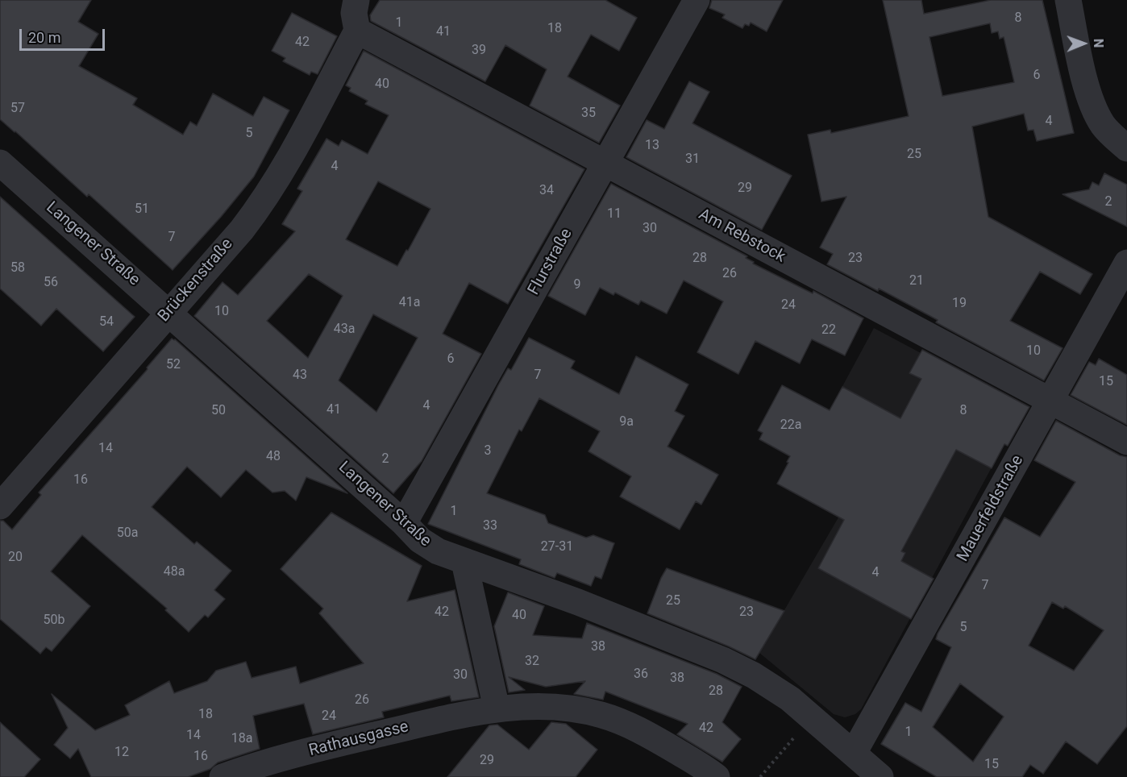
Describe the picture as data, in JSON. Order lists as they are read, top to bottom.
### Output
{
  "streets": {
    "street": [
      "Am Rebstock",
      "Langener Straße",
      "Flurstraße",
      "Brückenstraße",
      "Mauerfeldstraße",
      "Rathausgasse"
    ]
  },
  "crossings": [
    ["Am Rebstock", "Flurstraße"],
    ["Am Rebstock", "Brückenstraße"],
    ["Am Rebstock", "Mauerfeldstraße"],
    ["Langener Straße", "Flurstraße"],
    ["Langener Straße", "Brückenstraße"],
    ["Langener Straße", "Mauerfeldstraße"]
  ],
  "house_numbers": [
    "8",
    "1",
    "18",
    "41",
    "42",
    "39",
    "6",
    "40",
    "57",
    "35",
    "4",
    "5",
    "13",
    "25",
    "31",
    "4",
    "29",
    "34",
    "2",
    "51",
    "11",
    "30",
    "7",
    "28",
    "23",
    "58",
    "26",
    "21",
    "56",
    "9",
    "41a",
    "19",
    "24",
    "10",
    "54",
    "43a",
    "22",
    "10",
    "6",
    "52",
    "43",
    "7",
    "15",
    "4",
    "41",
    "50",
    "8",
    "9a",
    "22a",
    "14",
    "3",
    "48",
    "2",
    "16",
    "1",
    "33",
    "50a",
    "27-31",
    "20",
    "48a",
    "4",
    "7",
    "25",
    "42",
    "23",
    "40",
    "50b",
    "5",
    "38",
    "32",
    "36",
    "30",
    "38",
    "28",
    "26",
    "18",
    "24",
    "42",
    "1",
    "14",
    "18a",
    "12",
    "16",
    "29",
    "15"
  ],
  "scale_bar": "20 m",
  "north": "right"
}
